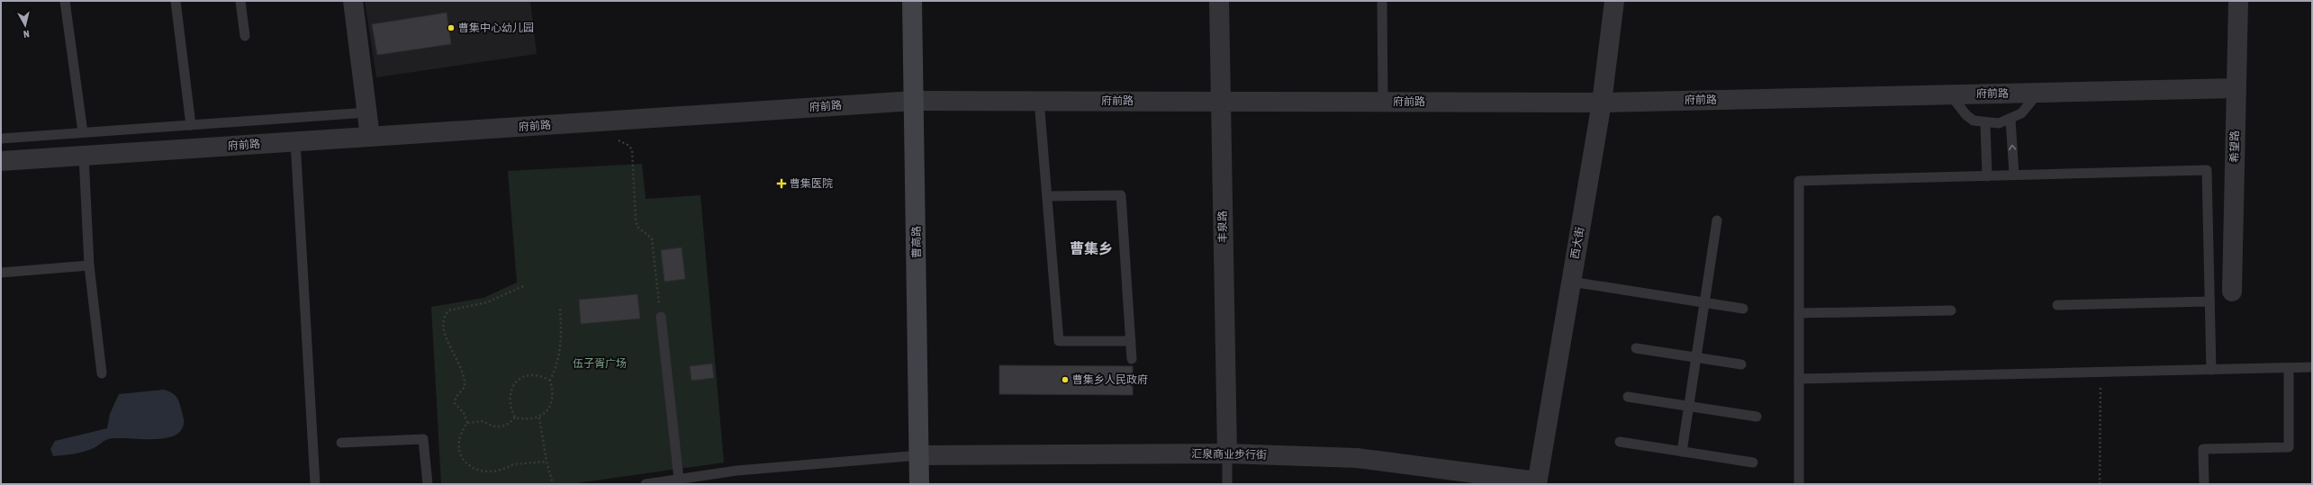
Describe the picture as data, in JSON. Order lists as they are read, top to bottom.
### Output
{
  "streets": {
    "street": [
      "府前路",
      "希望路",
      "丰泉路",
      "曹高路",
      "西大街",
      "汇泉商业步行街"
    ]
  },
  "crossings": [
    ["府前路", "希望路"],
    ["府前路", "丰泉路"],
    ["府前路", "曹高路"],
    ["府前路", "西大街"],
    ["丰泉路", "汇泉商业步行街"],
    ["曹高路", "汇泉商业步行街"],
    ["西大街", "汇泉商业步行街"]
  ],
  "districts": ["曹集乡"],
  "parks": ["伍子胥广场"],
  "places": {
    "other": ["曹集中心幼儿园", "曹集乡人民政府"],
    "health": ["曹集医院"]
  },
  "north": "bottom"
}
